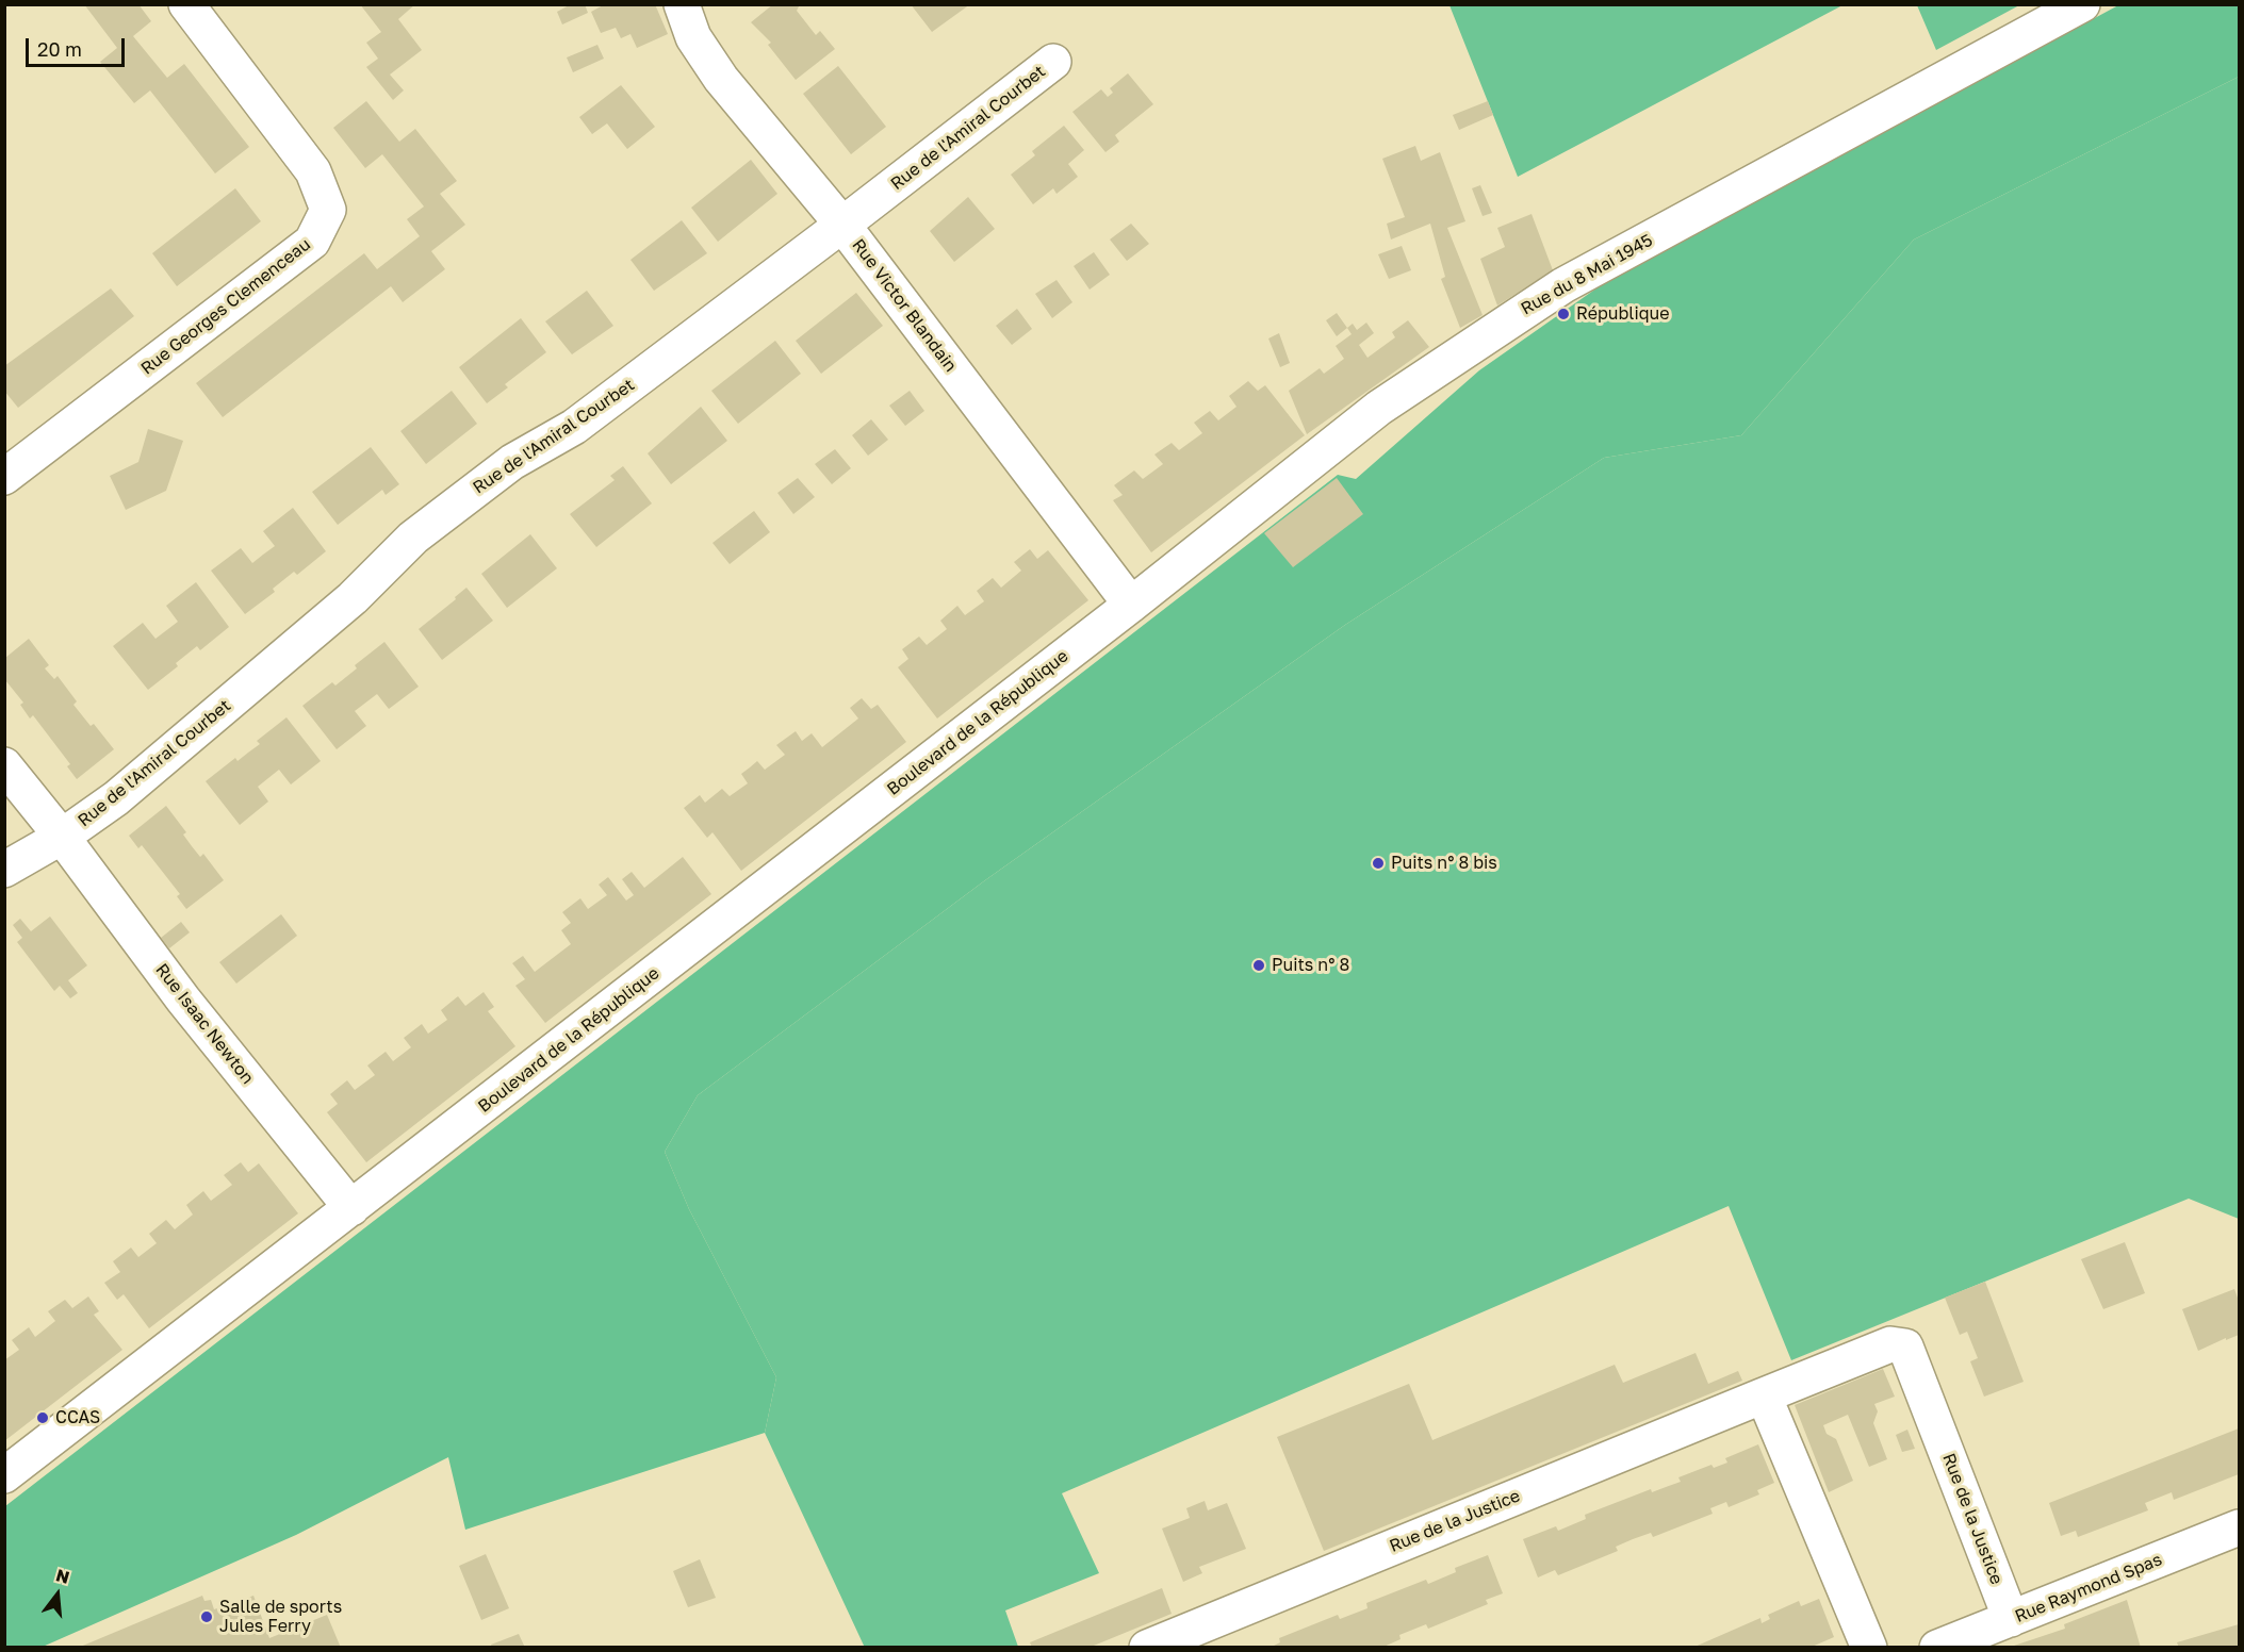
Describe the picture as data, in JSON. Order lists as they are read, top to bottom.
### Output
{
  "streets": {
    "street": [
      "Rue de l'Amiral Courbet",
      "Rue du 8 Mai 1945",
      "Rue Victor Blandain",
      "Rue Georges Clemenceau",
      "Boulevard de la République",
      "Rue Isaac Newton",
      "Rue de la Justice",
      "Rue Raymond Spas"
    ]
  },
  "crossings": [
    ["Rue de l'Amiral Courbet", "Rue Victor Blandain"],
    ["Rue de l'Amiral Courbet", "Rue Isaac Newton"],
    ["Rue du 8 Mai 1945", "Rue Victor Blandain"],
    ["Rue du 8 Mai 1945", "Boulevard de la République"],
    ["Rue Victor Blandain", "Boulevard de la République"],
    ["Boulevard de la République", "Rue Isaac Newton"],
    ["Rue de la Justice", "Rue Raymond Spas"]
  ],
  "places": [
    "République",
    "Puits n° 8 bis",
    "Puits n° 8",
    "CCAS",
    "Salle de sports Jules Ferry"
  ],
  "scale_bar": "20 m",
  "north": "top"
}
